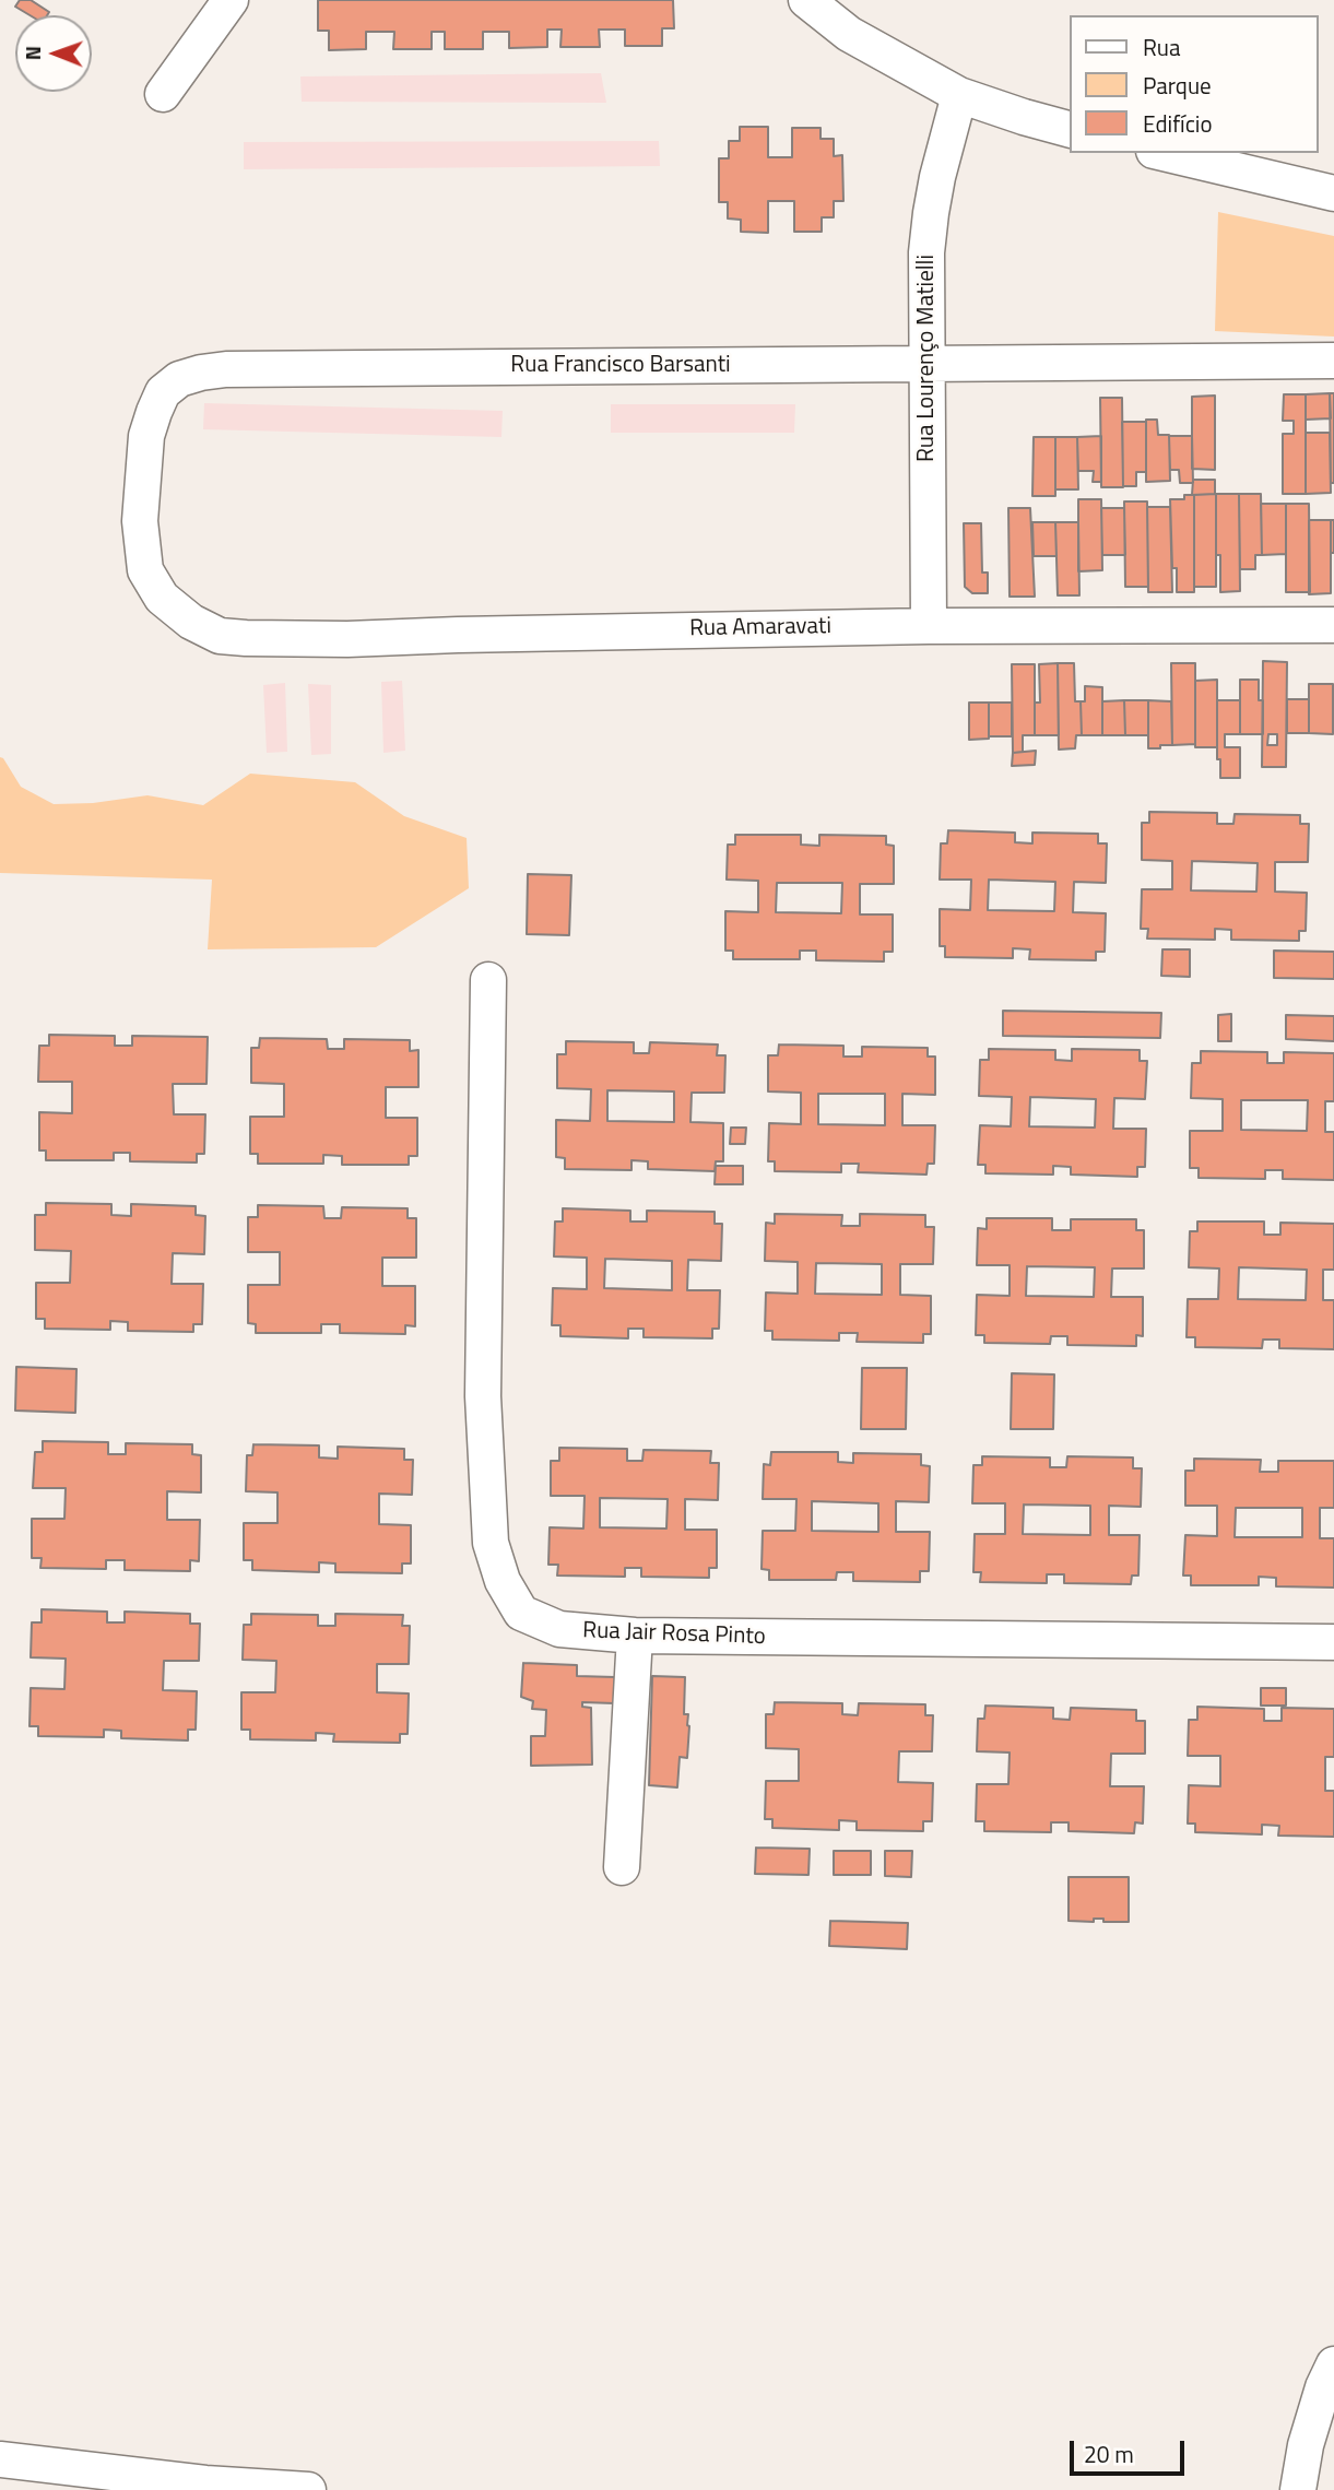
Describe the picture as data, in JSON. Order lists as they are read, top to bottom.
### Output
{
  "streets": {
    "street": [
      "Rua Lourenço Matielli",
      "Rua Francisco Barsanti",
      "Rua Amaravati",
      "Rua Jair Rosa Pinto"
    ]
  },
  "crossings": [
    ["Rua Lourenço Matielli", "Rua Francisco Barsanti"],
    ["Rua Lourenço Matielli", "Rua Amaravati"],
    ["Rua Francisco Barsanti", "Rua Amaravati"]
  ],
  "legend": ["Rua", "Parque", "Edifício"],
  "scale_bar": "20 m",
  "north": "left"
}
